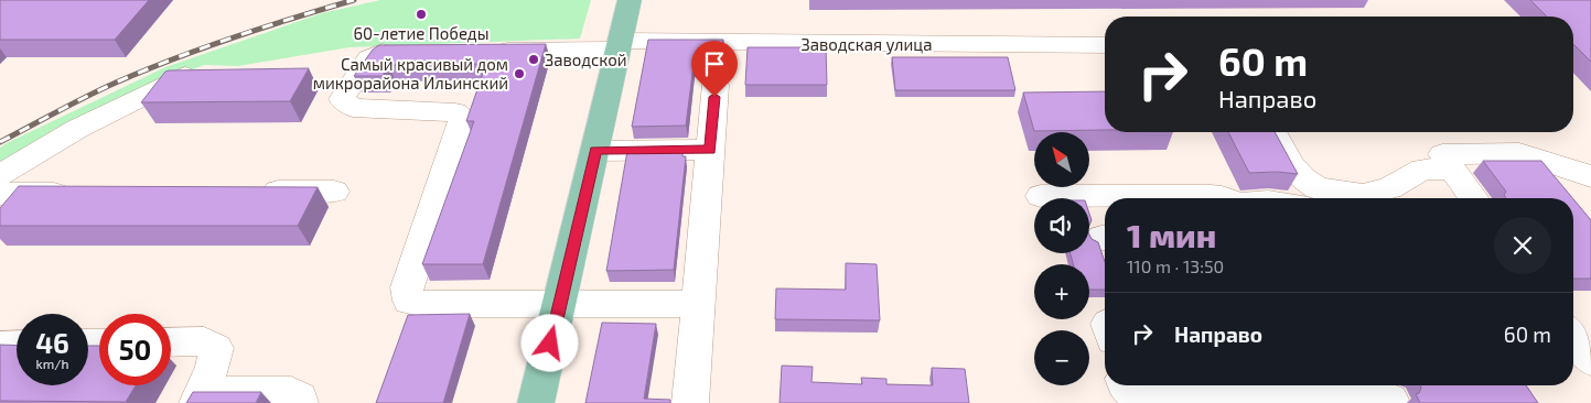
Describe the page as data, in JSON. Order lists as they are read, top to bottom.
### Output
{
  "streets": {
    "lane": ["Заводская улица"]
  },
  "places": ["60-летие Победы", "Заводской", "Самый красивый дом микрорайона Ильинский"],
  "north": "top left",
  "page": {
    "turn": ["60 m", "Направо"],
    "map_buttons": ["+", "−"],
    "heading": ["1 мин", "110 m · 13:50"],
    "list": [
      {
        "name": "Направо",
        "value": "60 m"
      }
    ],
    "speed": "46 km/h",
    "limit": "50"
  }
}
